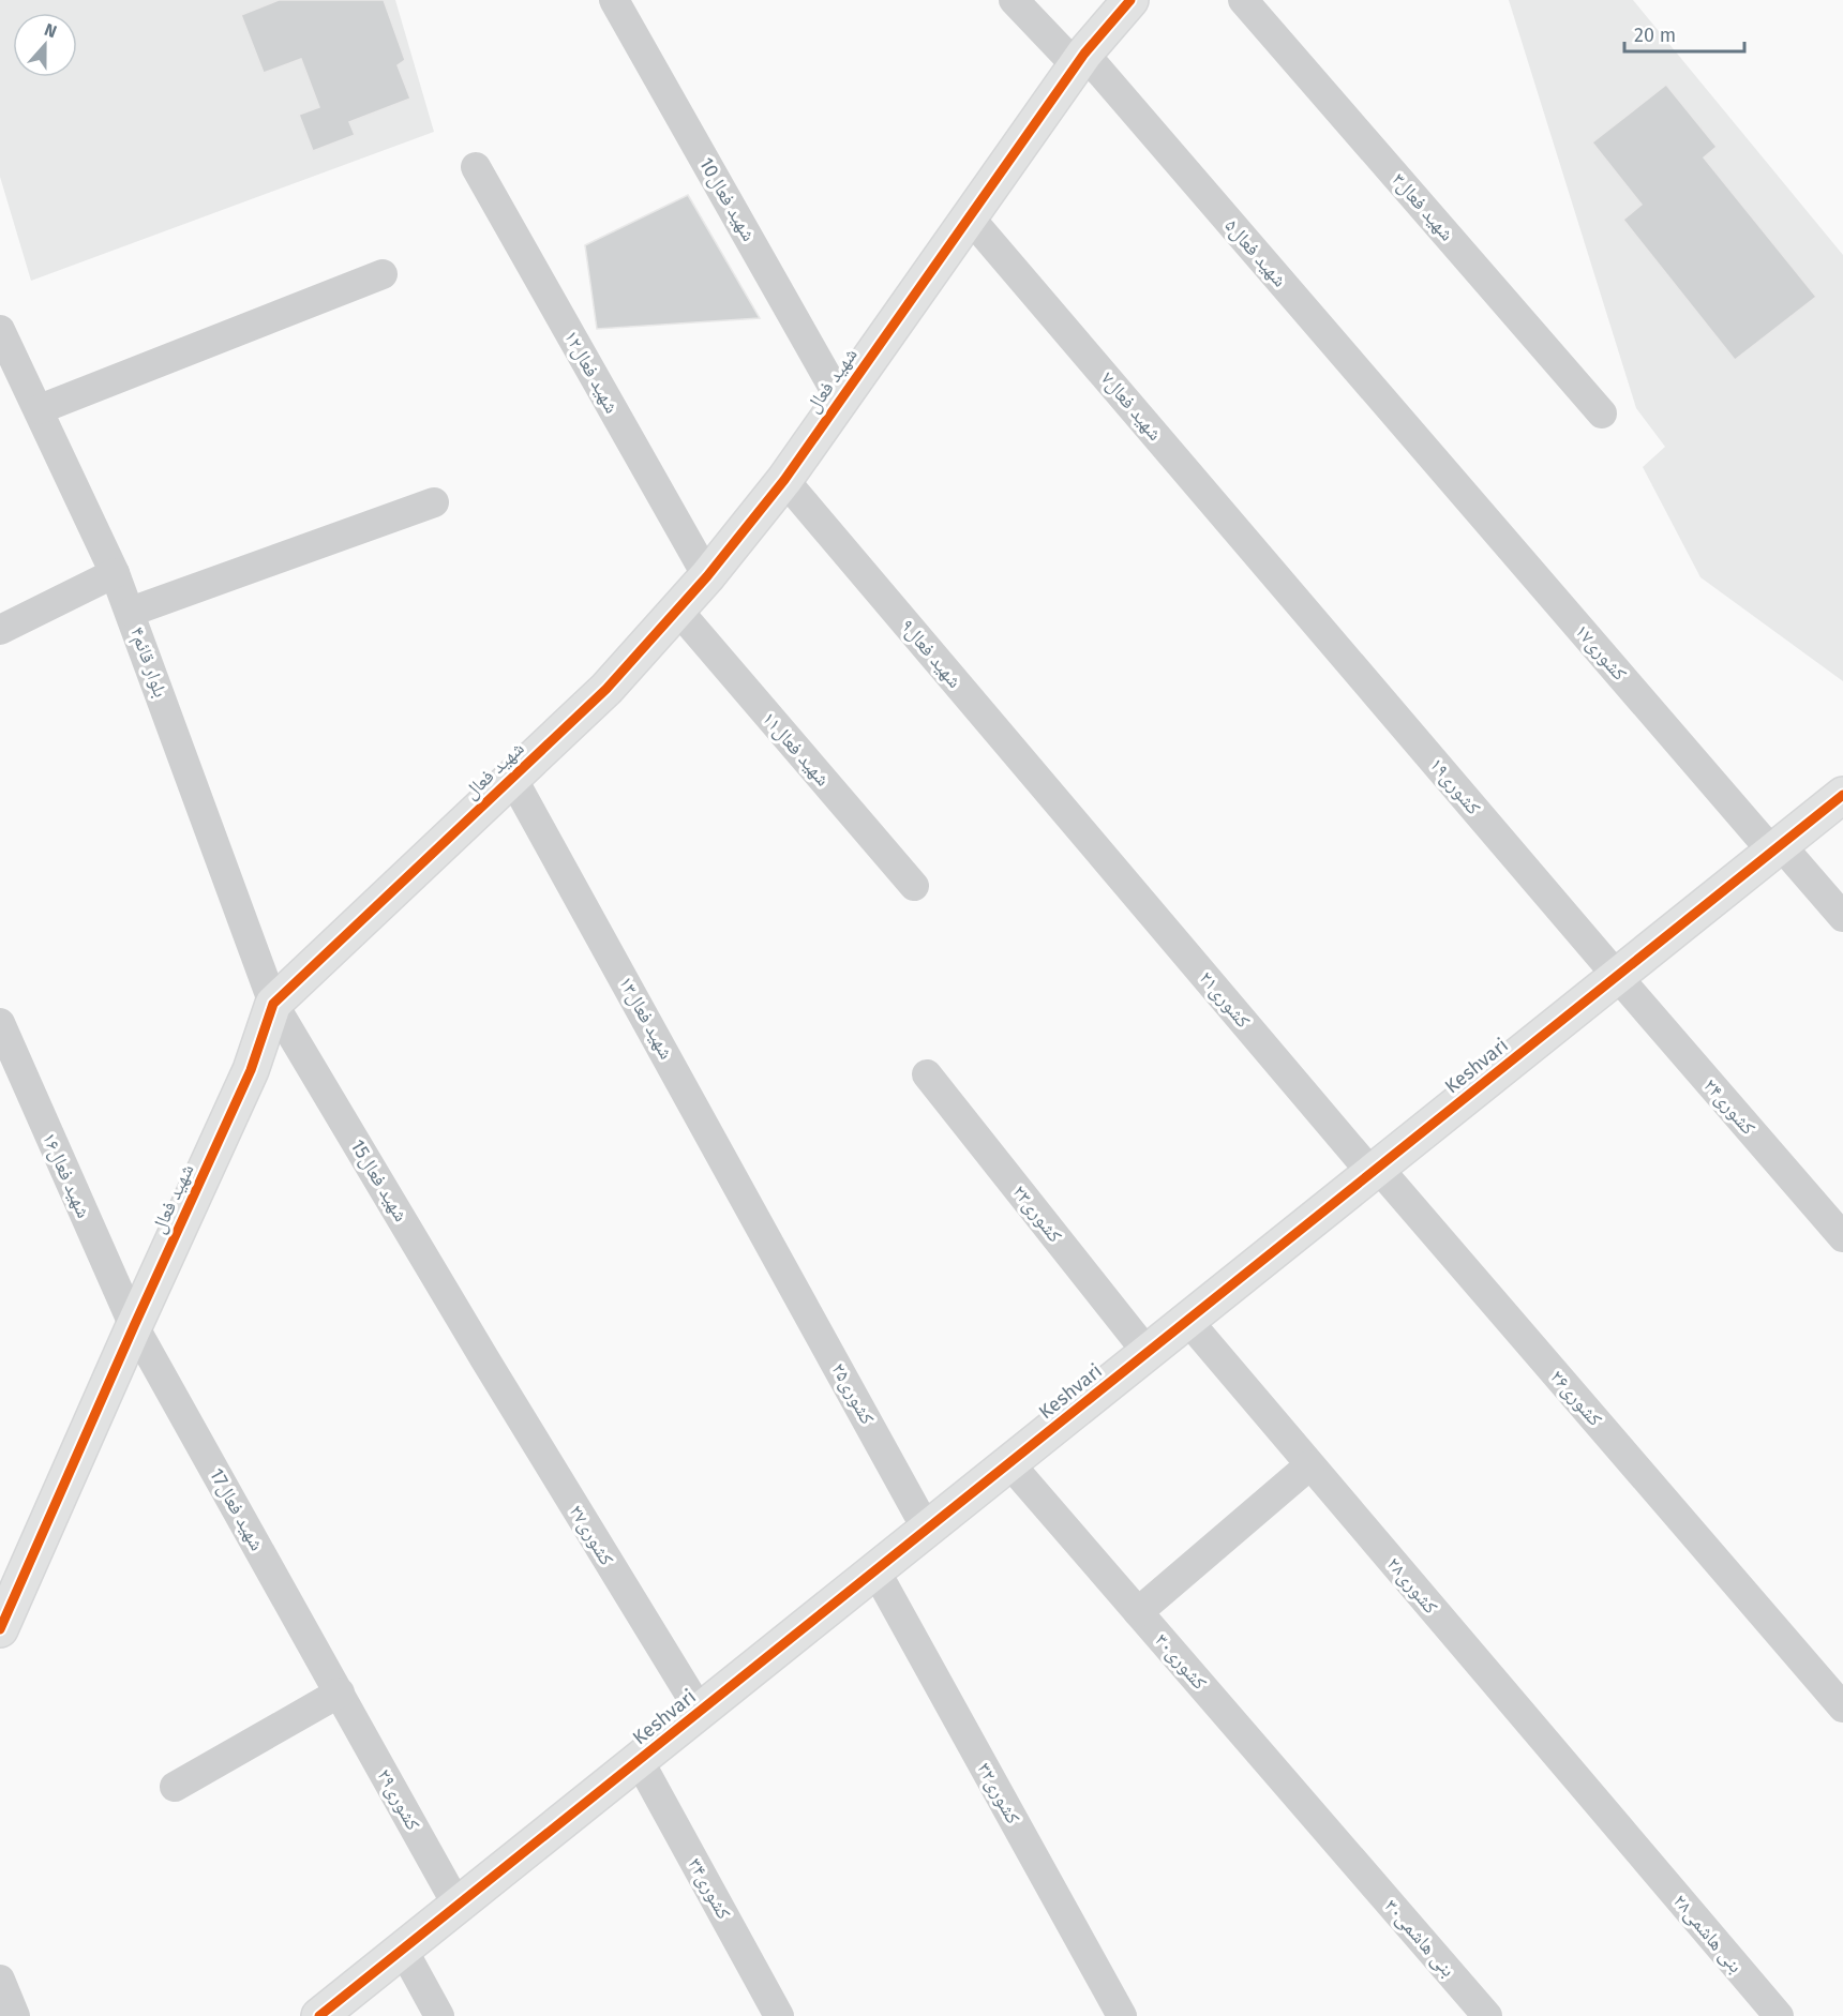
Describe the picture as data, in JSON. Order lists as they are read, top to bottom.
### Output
{
  "streets": {
    "street": [
      "10شهید فعال",
      "شهید فعال۳",
      "شهید فعال۵",
      "شهید فعال۱۲",
      "شهید فعال",
      "شهید فعال۷",
      "۱۷کشوری",
      "شهید فعال۹",
      "بلوار قائم۴",
      "شهید فعال۱۱",
      "۱۹کشوری",
      "۲۱کشوری",
      "شهید فعال۱۳",
      "Keshvari",
      "کشوری۲۴",
      "شهید فعال۱۶",
      "15شهید فعال",
      "کشوری۲۳",
      "کشوری۲۵",
      "کشوری۲۶",
      "17شهید فعال",
      "کشوری۲۷",
      "کشوری۲۸",
      "کشوری۳۰",
      "کشوری۳۲",
      "کشوری۲۹",
      "کشوری۳۴",
      "بنی هاشمی۲۸",
      "بنی هاشمی۳۰"
    ]
  },
  "crossings": [
    ["10شهید فعال", "شهید فعال"],
    ["شهید فعال۵", "شهید فعال"],
    ["شهید فعال۵", "۱۷کشوری"],
    ["شهید فعال۱۲", "شهید فعال"],
    ["شهید فعال", "شهید فعال۷"],
    ["شهید فعال", "شهید فعال۹"],
    ["شهید فعال", "بلوار قائم۴"],
    ["شهید فعال", "شهید فعال۱۱"],
    ["شهید فعال", "شهید فعال۱۳"],
    ["شهید فعال", "شهید فعال۱۶"],
    ["شهید فعال", "15شهید فعال"],
    ["شهید فعال", "17شهید فعال"],
    ["شهید فعال۷", "۱۹کشوری"],
    ["۱۷کشوری", "Keshvari"],
    ["شهید فعال۹", "۲۱کشوری"],
    ["بلوار قائم۴", "15شهید فعال"],
    ["۱۹کشوری", "Keshvari"],
    ["۱۹کشوری", "کشوری۲۴"],
    ["۲۱کشوری", "Keshvari"],
    ["۲۱کشوری", "کشوری۲۶"],
    ["شهید فعال۱۳", "کشوری۲۵"],
    ["Keshvari", "کشوری۲۴"],
    ["Keshvari", "کشوری۲۳"],
    ["Keshvari", "کشوری۲۵"],
    ["Keshvari", "کشوری۲۶"],
    ["Keshvari", "کشوری۲۷"],
    ["Keshvari", "کشوری۲۸"],
    ["Keshvari", "کشوری۳۰"],
    ["Keshvari", "کشوری۳۲"],
    ["Keshvari", "کشوری۲۹"],
    ["Keshvari", "کشوری۳۴"],
    ["شهید فعال۱۶", "17شهید فعال"],
    ["15شهید فعال", "کشوری۲۷"],
    ["17شهید فعال", "کشوری۲۹"],
    ["کشوری۲۸", "بنی هاشمی۲۸"],
    ["کشوری۳۰", "بنی هاشمی۳۰"]
  ],
  "scale_bar": "20 m",
  "north": "top"
}
